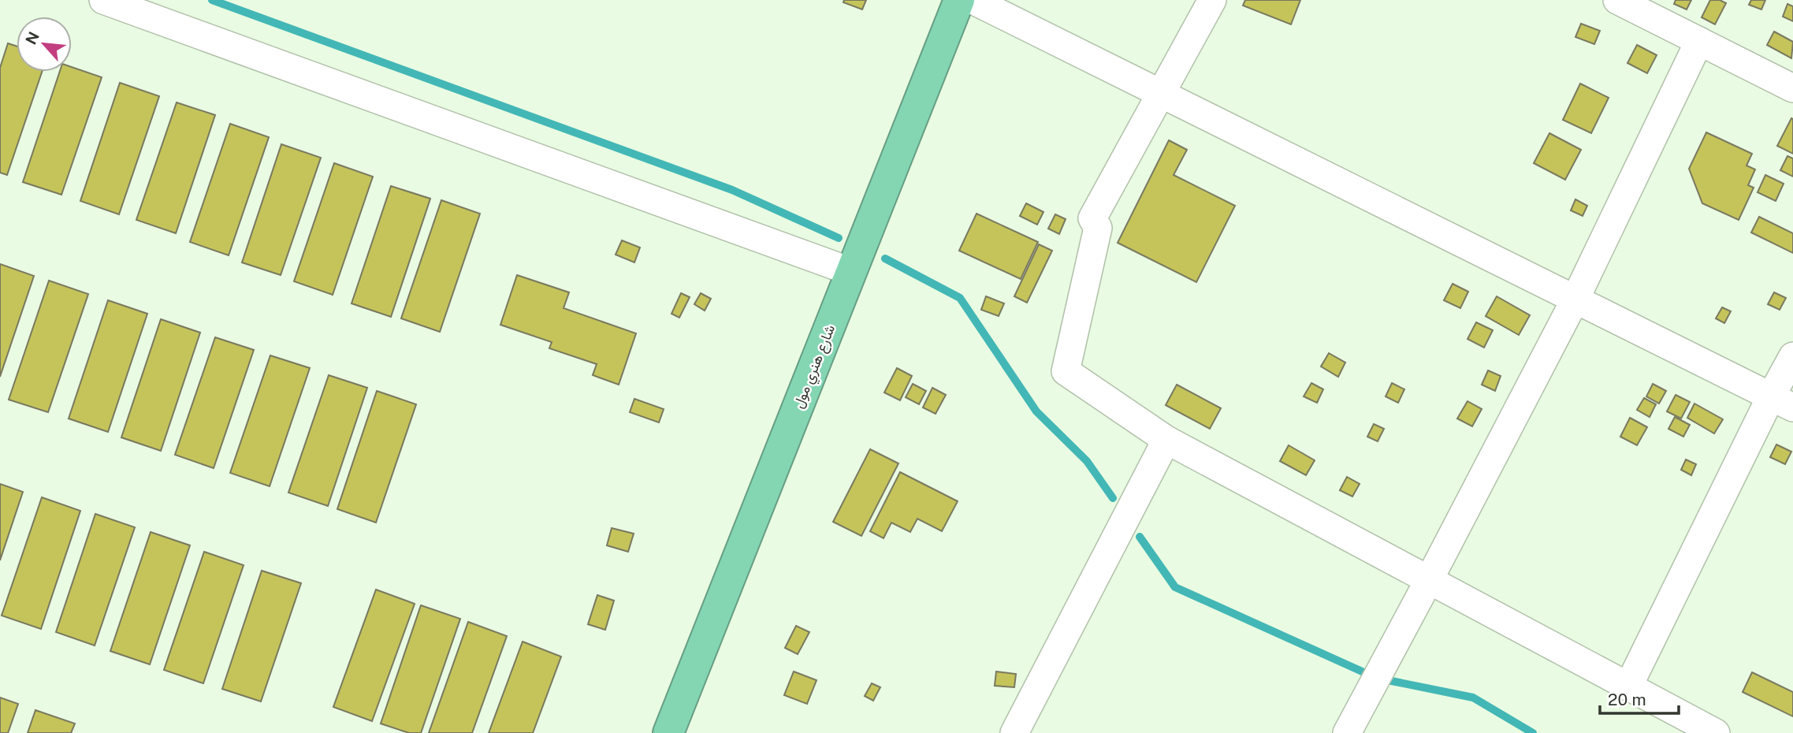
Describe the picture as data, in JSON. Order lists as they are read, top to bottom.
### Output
{
  "streets": {
    "highway": ["شارع هنري مول"]
  },
  "scale_bar": "20 m",
  "north": "top left"
}
